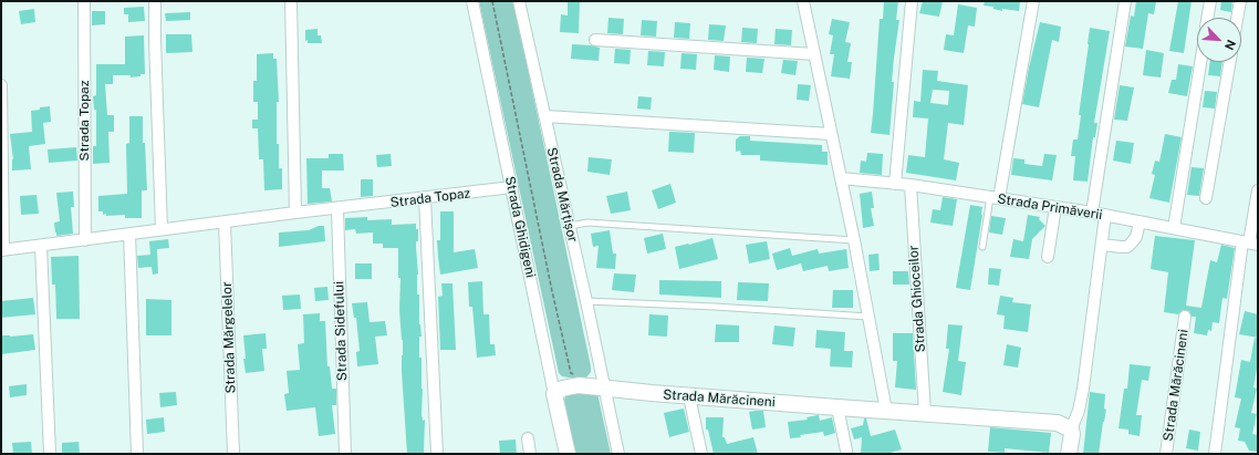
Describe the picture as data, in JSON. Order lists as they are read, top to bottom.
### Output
{
  "streets": {
    "street": [
      "Strada Topaz",
      "Strada Mărțișor",
      "Strada Primăverii",
      "Strada Ghidigeni",
      "Strada Ghioceilor",
      "Strada Sidefului",
      "Strada Mărgelelor",
      "Strada Mărăcineni"
    ]
  },
  "crossings": [
    ["Strada Topaz", "Strada Ghidigeni"],
    ["Strada Topaz", "Strada Sidefului"],
    ["Strada Topaz", "Strada Mărgelelor"],
    ["Strada Mărțișor", "Strada Mărăcineni"],
    ["Strada Primăverii", "Strada Ghioceilor"],
    ["Strada Ghidigeni", "Strada Mărăcineni"],
    ["Strada Ghioceilor", "Strada Mărăcineni"]
  ],
  "north": "bottom right"
}
